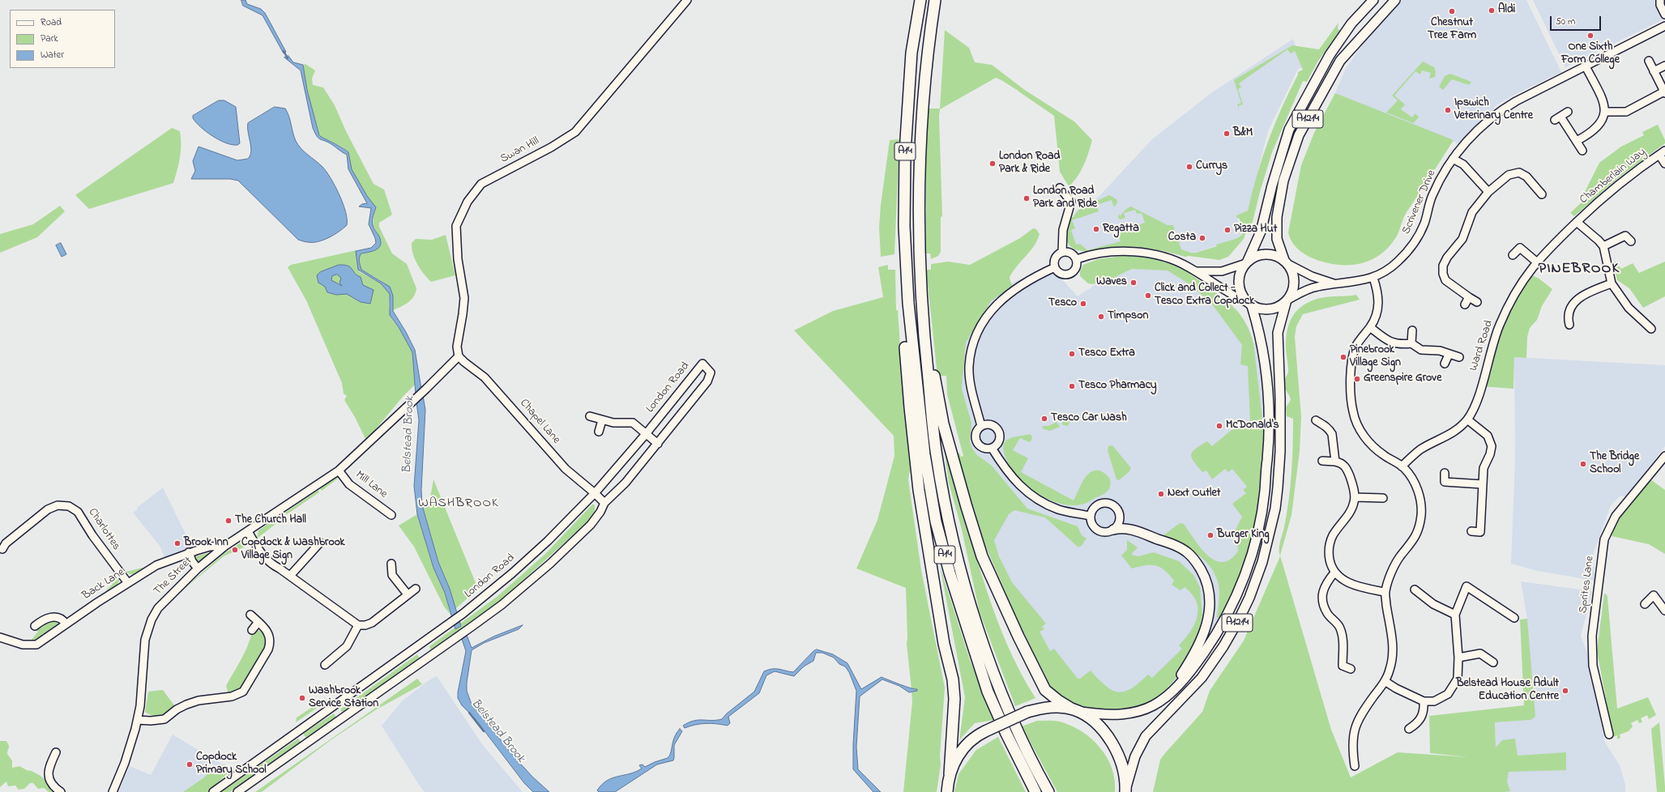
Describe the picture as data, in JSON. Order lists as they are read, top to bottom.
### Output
{
  "streets": {
    "highway": ["A14"],
    "main road": ["A1214"],
    "street": [
      "Swan Hill",
      "Chamberlain Way",
      "Scrivener Drive",
      "Ward Road",
      "London Road",
      "Chapel Lane",
      "Mill Lane",
      "Charlottes",
      "The Street",
      "Back Lane",
      "Sprites Lane"
    ]
  },
  "crossings": [
    ["A1214", "A14"],
    ["A1214", "Scrivener Drive"],
    ["Swan Hill", "Chapel Lane"],
    ["Swan Hill", "The Street"],
    ["Chamberlain Way", "Ward Road"],
    ["London Road", "Chapel Lane"],
    ["Chapel Lane", "The Street"],
    ["Mill Lane", "The Street"],
    ["Charlottes", "Back Lane"],
    ["The Street", "Back Lane"]
  ],
  "districts": ["PINEBROOK", "WASHBROOK"],
  "water": ["Belstead Brook"],
  "places": [
    "Aldi",
    "Chestnut Tree Farm",
    "One Sixth Form College",
    "Ipswich Veterinary Centre",
    "B&M",
    "London Road Park & Ride",
    "Currys",
    "London Road Park and Ride",
    "Regatta",
    "Pizza Hut",
    "Costa",
    "Waves",
    "Click and Collect - Tesco Extra Copdock",
    "Tesco",
    "Timpson",
    "Tesco Extra",
    "Pinebrook Village Sign",
    "Greenspire Grove",
    "Tesco Pharmacy",
    "Tesco Car Wash",
    "McDonald's",
    "The Bridge School",
    "Next Outlet",
    "The Church Hall",
    "Burger King",
    "Brook Inn",
    "Copdock & Washbrook Village Sign",
    "Belstead House Adult Education Centre",
    "Washbrook Service Station",
    "Copdock Primary School"
  ],
  "legend": ["Road", "Park", "Water"],
  "scale_bar": "50 m"
}
